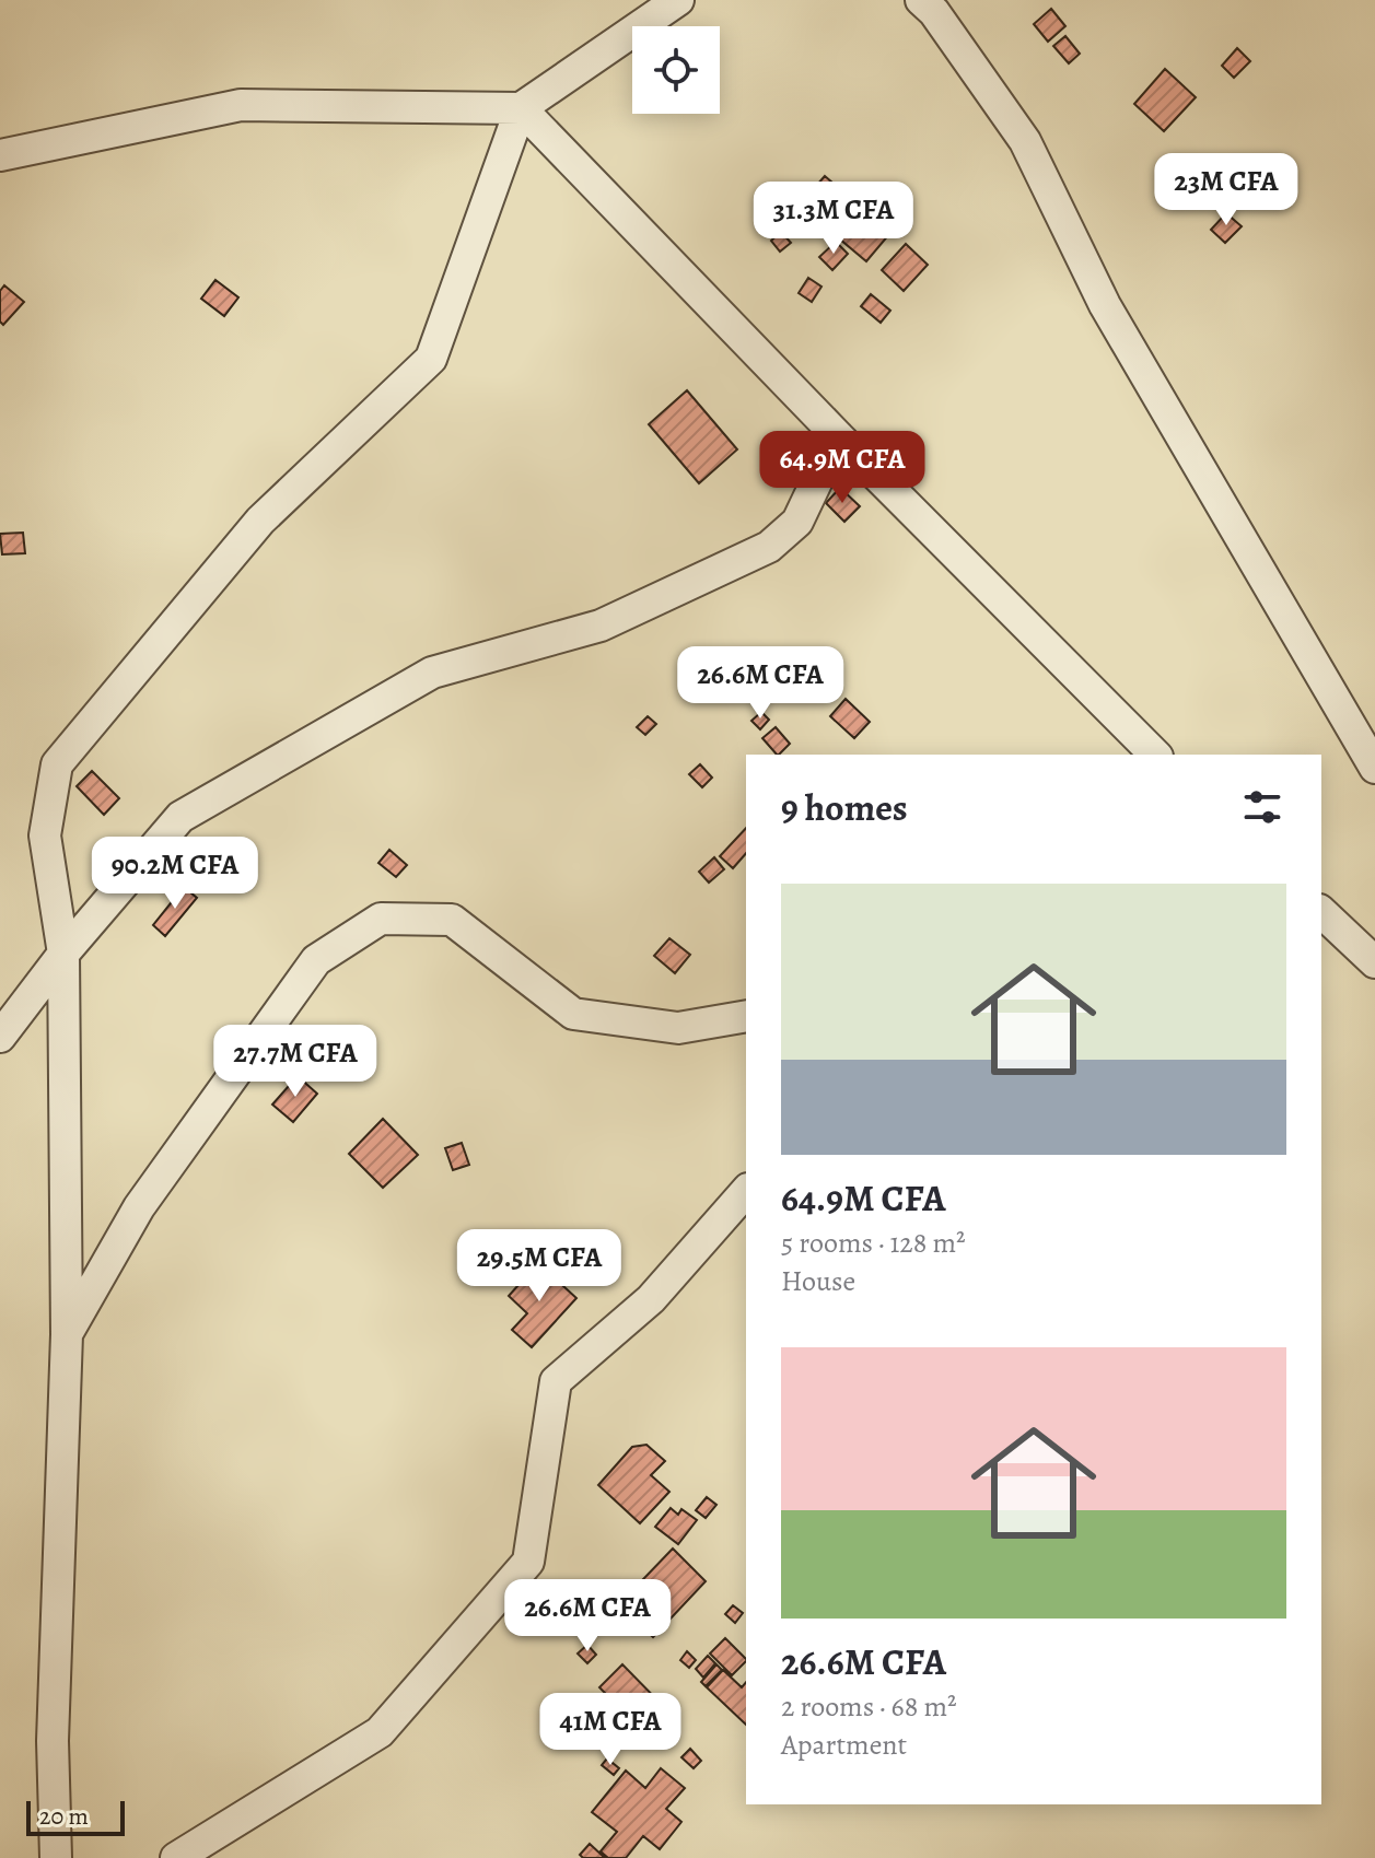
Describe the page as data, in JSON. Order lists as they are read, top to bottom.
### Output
{
  "scale_bar": "20 m",
  "page": {
    "price": [
      "23M CFA",
      "31.3M CFA",
      "64.9M CFA",
      "26.6M CFA",
      "90.2M CFA",
      "27.7M CFA",
      "29.5M CFA",
      "26.6M CFA",
      "41M CFA"
    ],
    "heading": "9 homes",
    "list": [
      {
        "name": "64.9M CFA",
        "note": "5 rooms · 128 m² · House"
      },
      {
        "name": "26.6M CFA",
        "note": "2 rooms · 68 m² · Apartment"
      }
    ],
    "scale": "20 m"
  }
}
